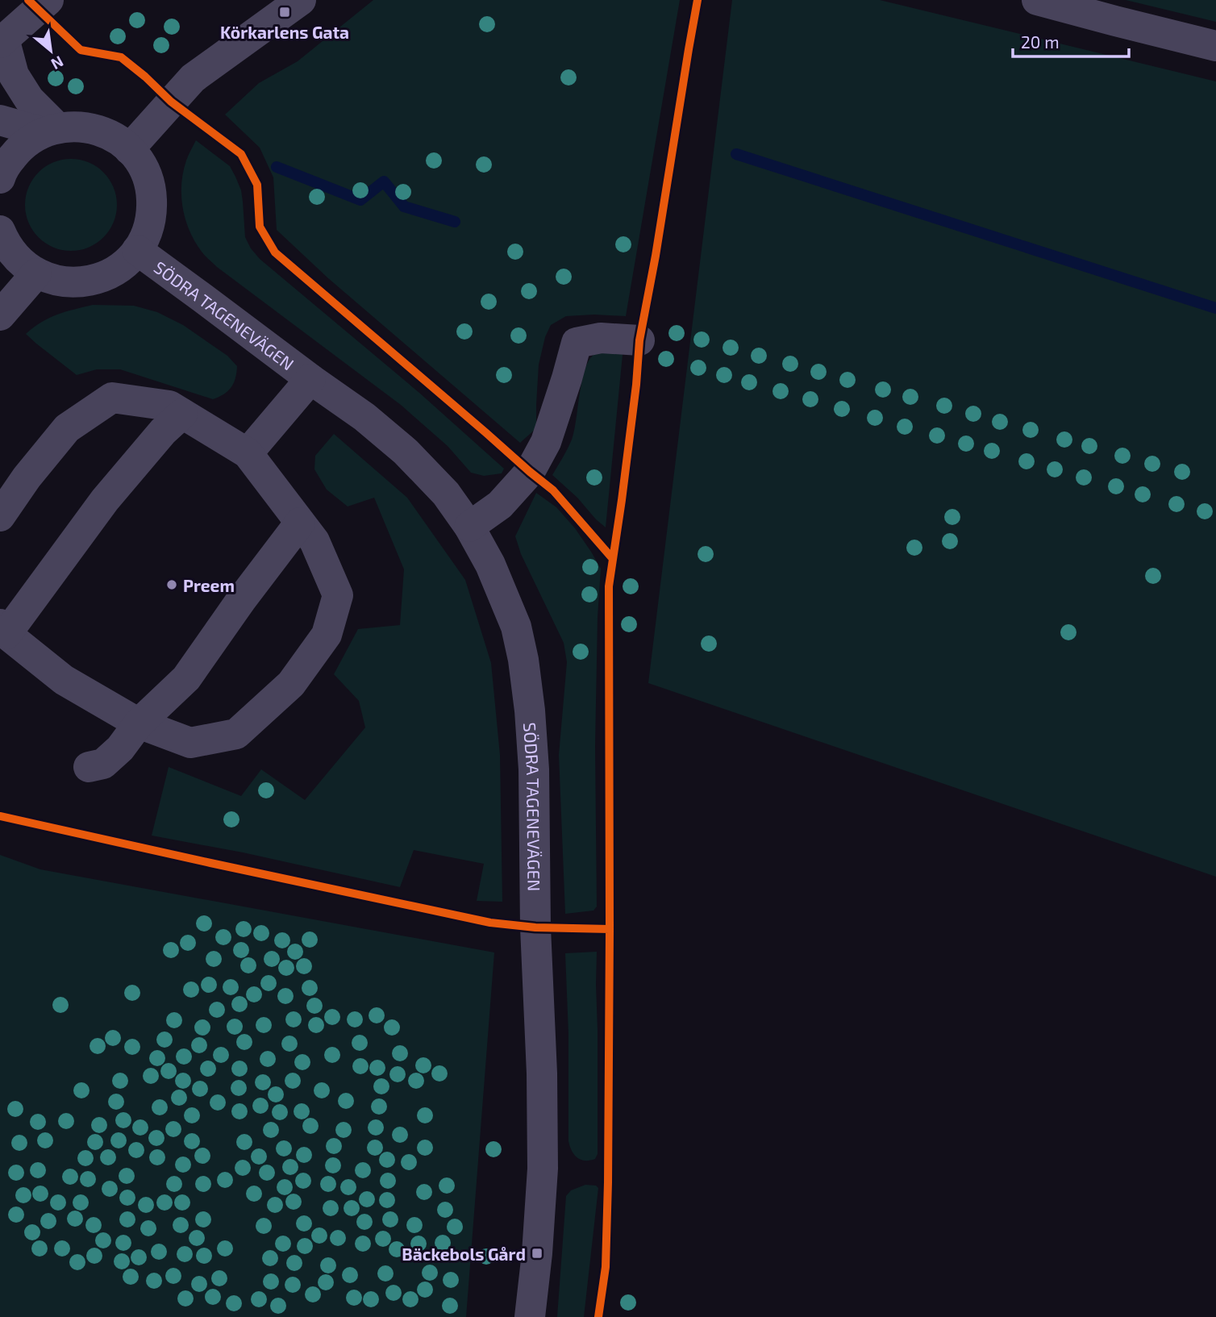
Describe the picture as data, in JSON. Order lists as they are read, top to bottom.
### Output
{
  "streets": {
    "street": ["SÖDRA TAGENEVÄGEN"]
  },
  "places": {
    "transit": ["Körkarlens Gata", "Bäckebols Gård"],
    "other": ["Preem"]
  },
  "scale_bar": "20 m",
  "north": "bottom right"
}
